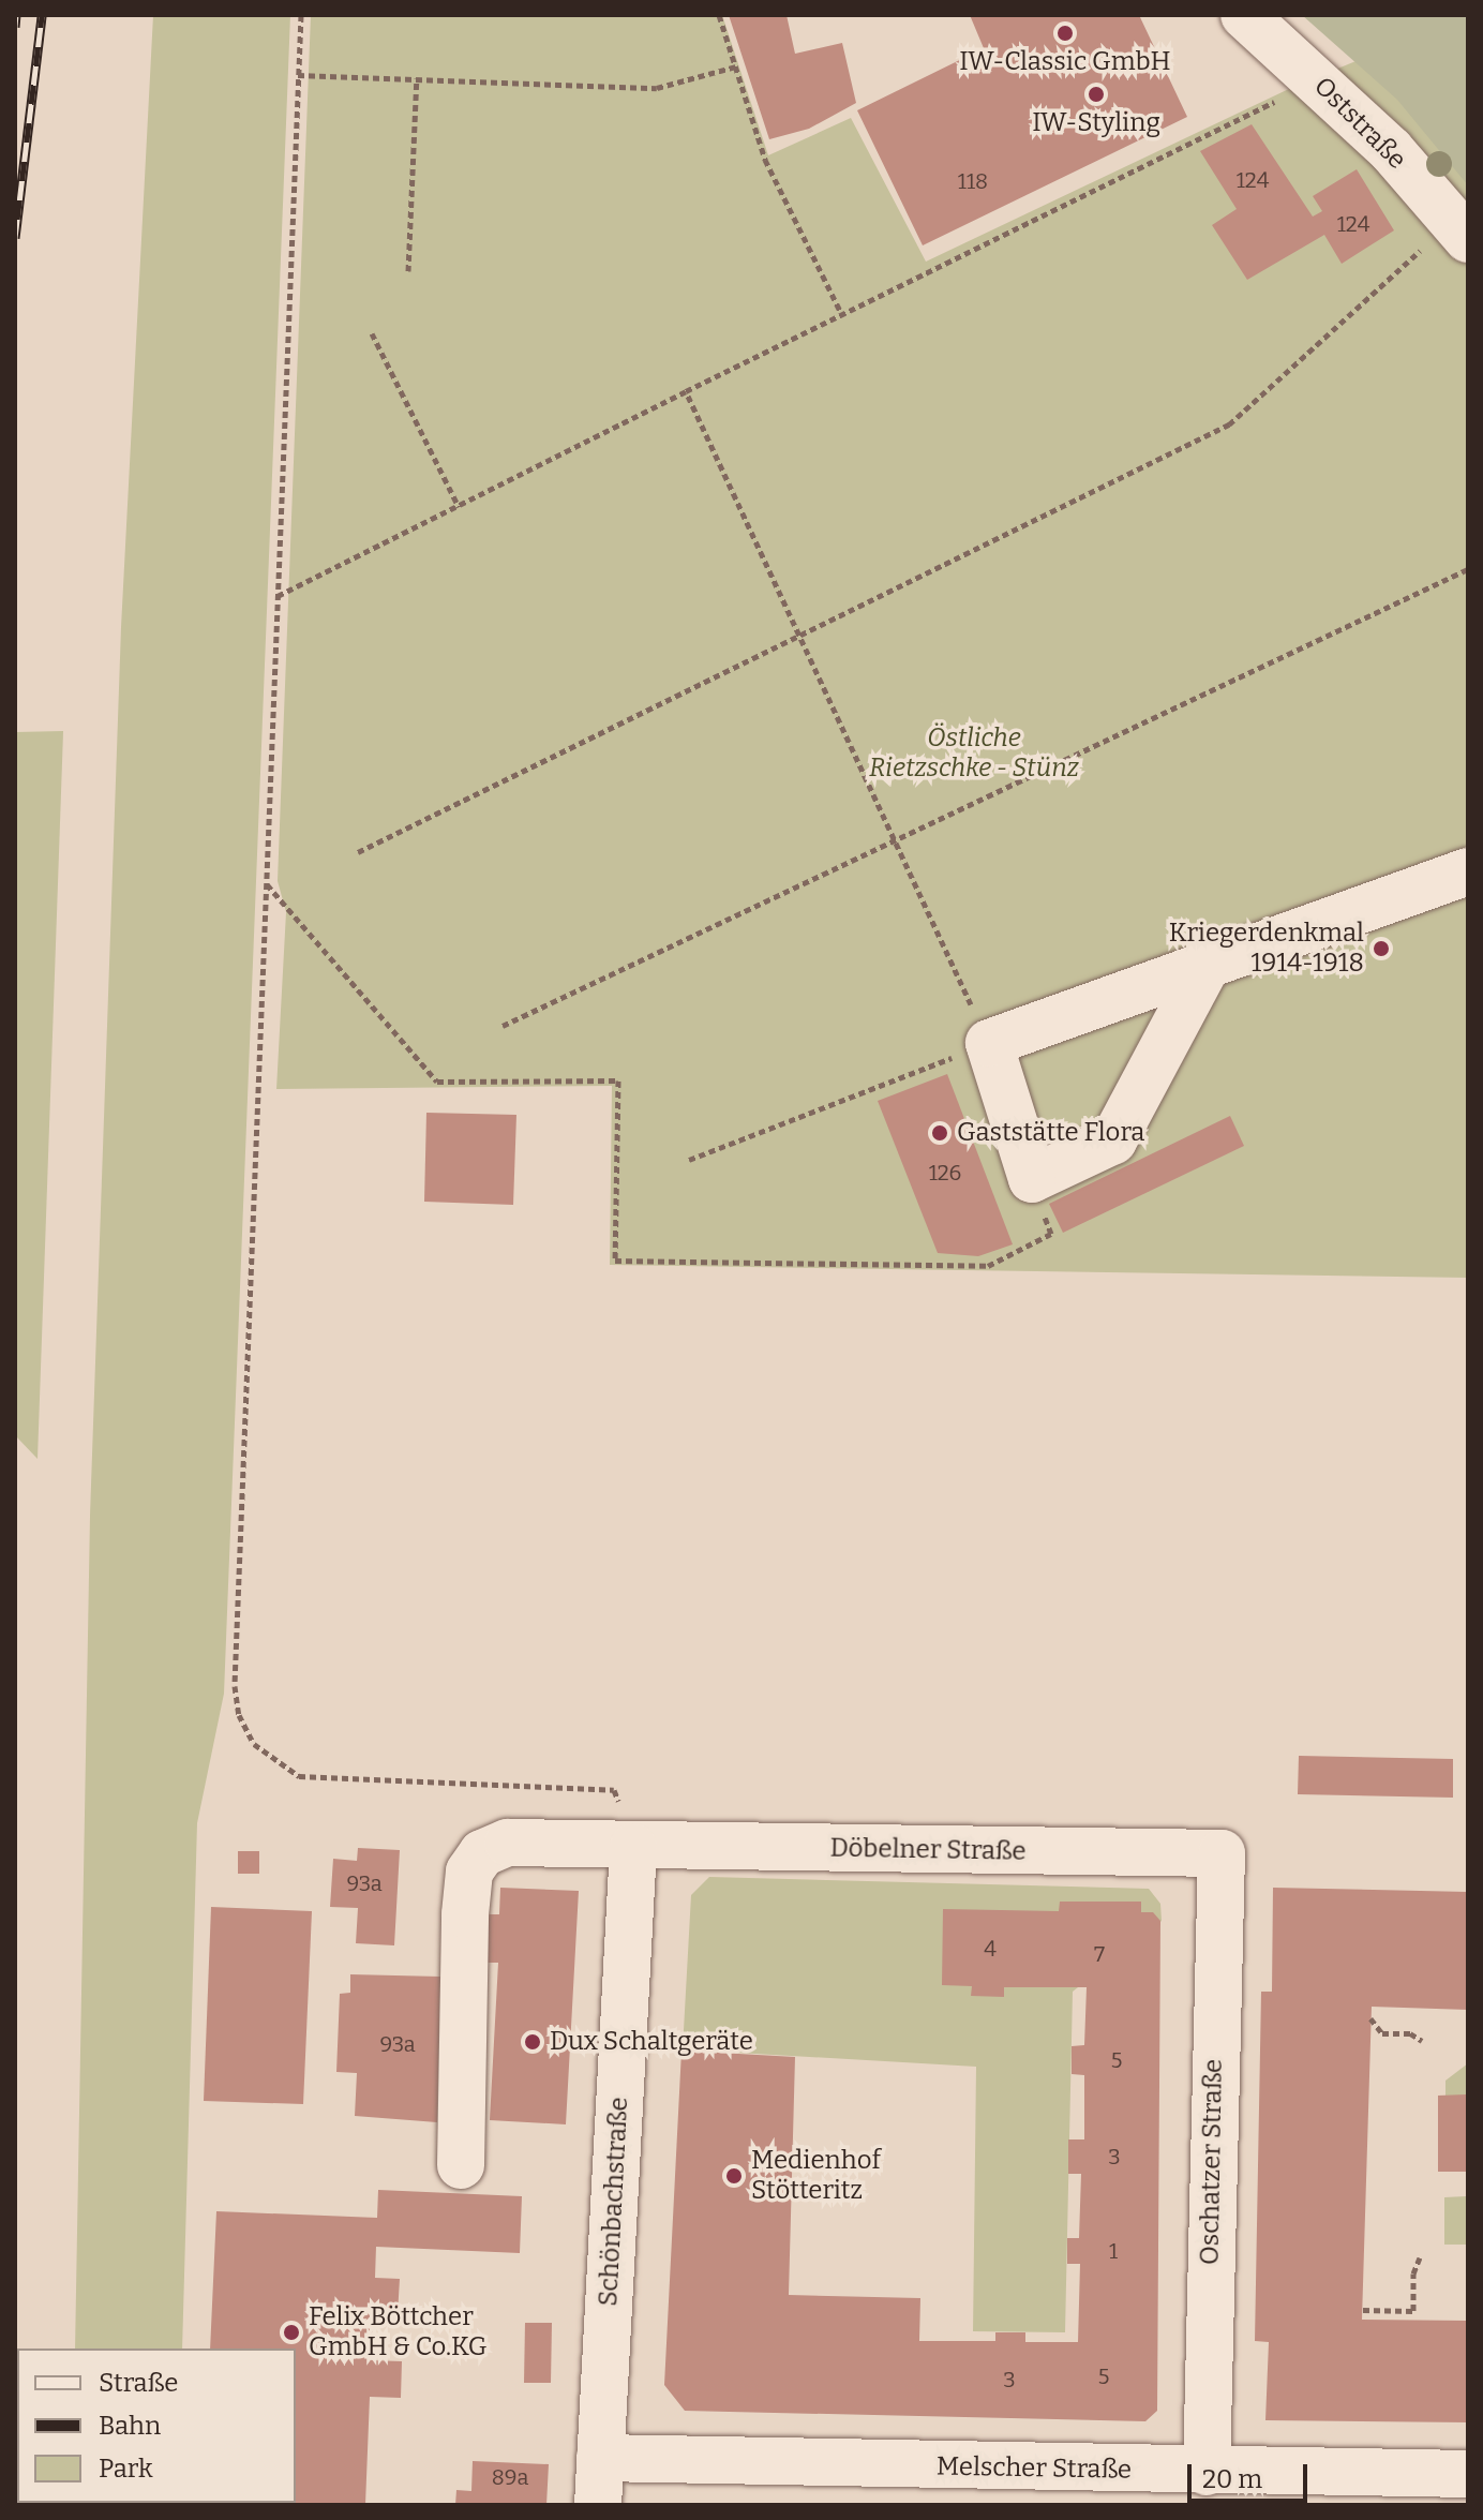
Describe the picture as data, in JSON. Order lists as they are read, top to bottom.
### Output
{
  "streets": {
    "street": [
      "Oststraße",
      "Döbelner Straße",
      "Oschatzer Straße",
      "Schönbachstraße",
      "Melscher Straße"
    ]
  },
  "crossings": [
    ["Döbelner Straße", "Oschatzer Straße"],
    ["Döbelner Straße", "Schönbachstraße"],
    ["Oschatzer Straße", "Melscher Straße"],
    ["Schönbachstraße", "Melscher Straße"]
  ],
  "parks": ["Östliche Rietzschke - Stünz"],
  "places": [
    "IW-Classic GmbH",
    "IW-Styling",
    "Kriegerdenkmal 1914-1918",
    "Gaststätte Flora",
    "Dux Schaltgeräte",
    "Medienhof Stötteritz",
    "Felix Böttcher GmbH & Co.KG"
  ],
  "house_numbers": [
    "124",
    "118",
    "124",
    "126",
    "93a",
    "4",
    "7",
    "93a",
    "5",
    "3",
    "1",
    "5",
    "3",
    "89a"
  ],
  "legend": ["Straße", "Bahn", "Park"],
  "scale_bar": "20 m"
}
